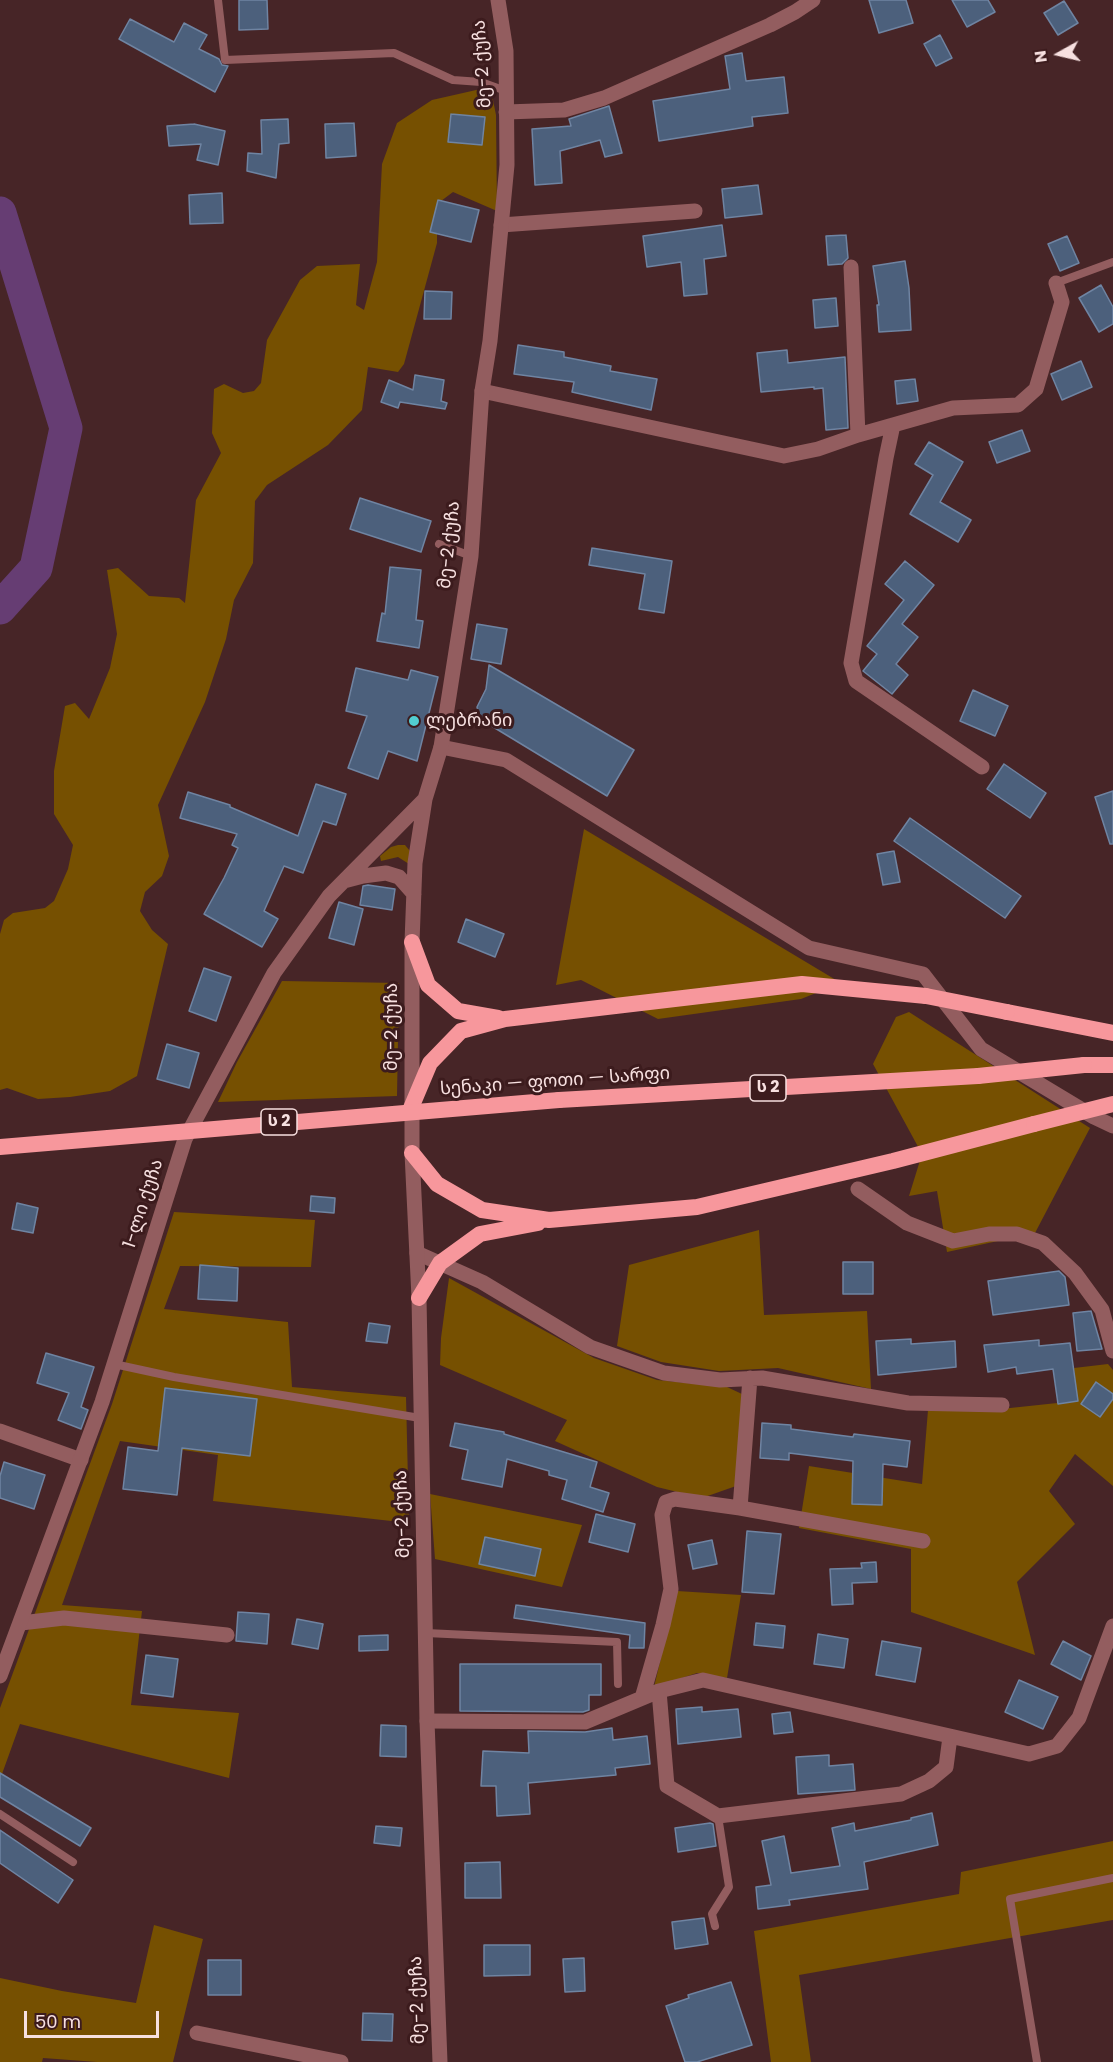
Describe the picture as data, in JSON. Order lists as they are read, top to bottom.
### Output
{
  "streets": {
    "highway": ["სენაკი — ფოთი — სარფი", "ს 2"],
    "street": ["მე-2 ქუჩა", "1-ლი ქუჩა"]
  },
  "crossings": [
    ["მე-2 ქუჩა", "1-ლი ქუჩა"]
  ],
  "places": ["ლებრანი"],
  "scale_bar": "50 m",
  "north": "left"
}
